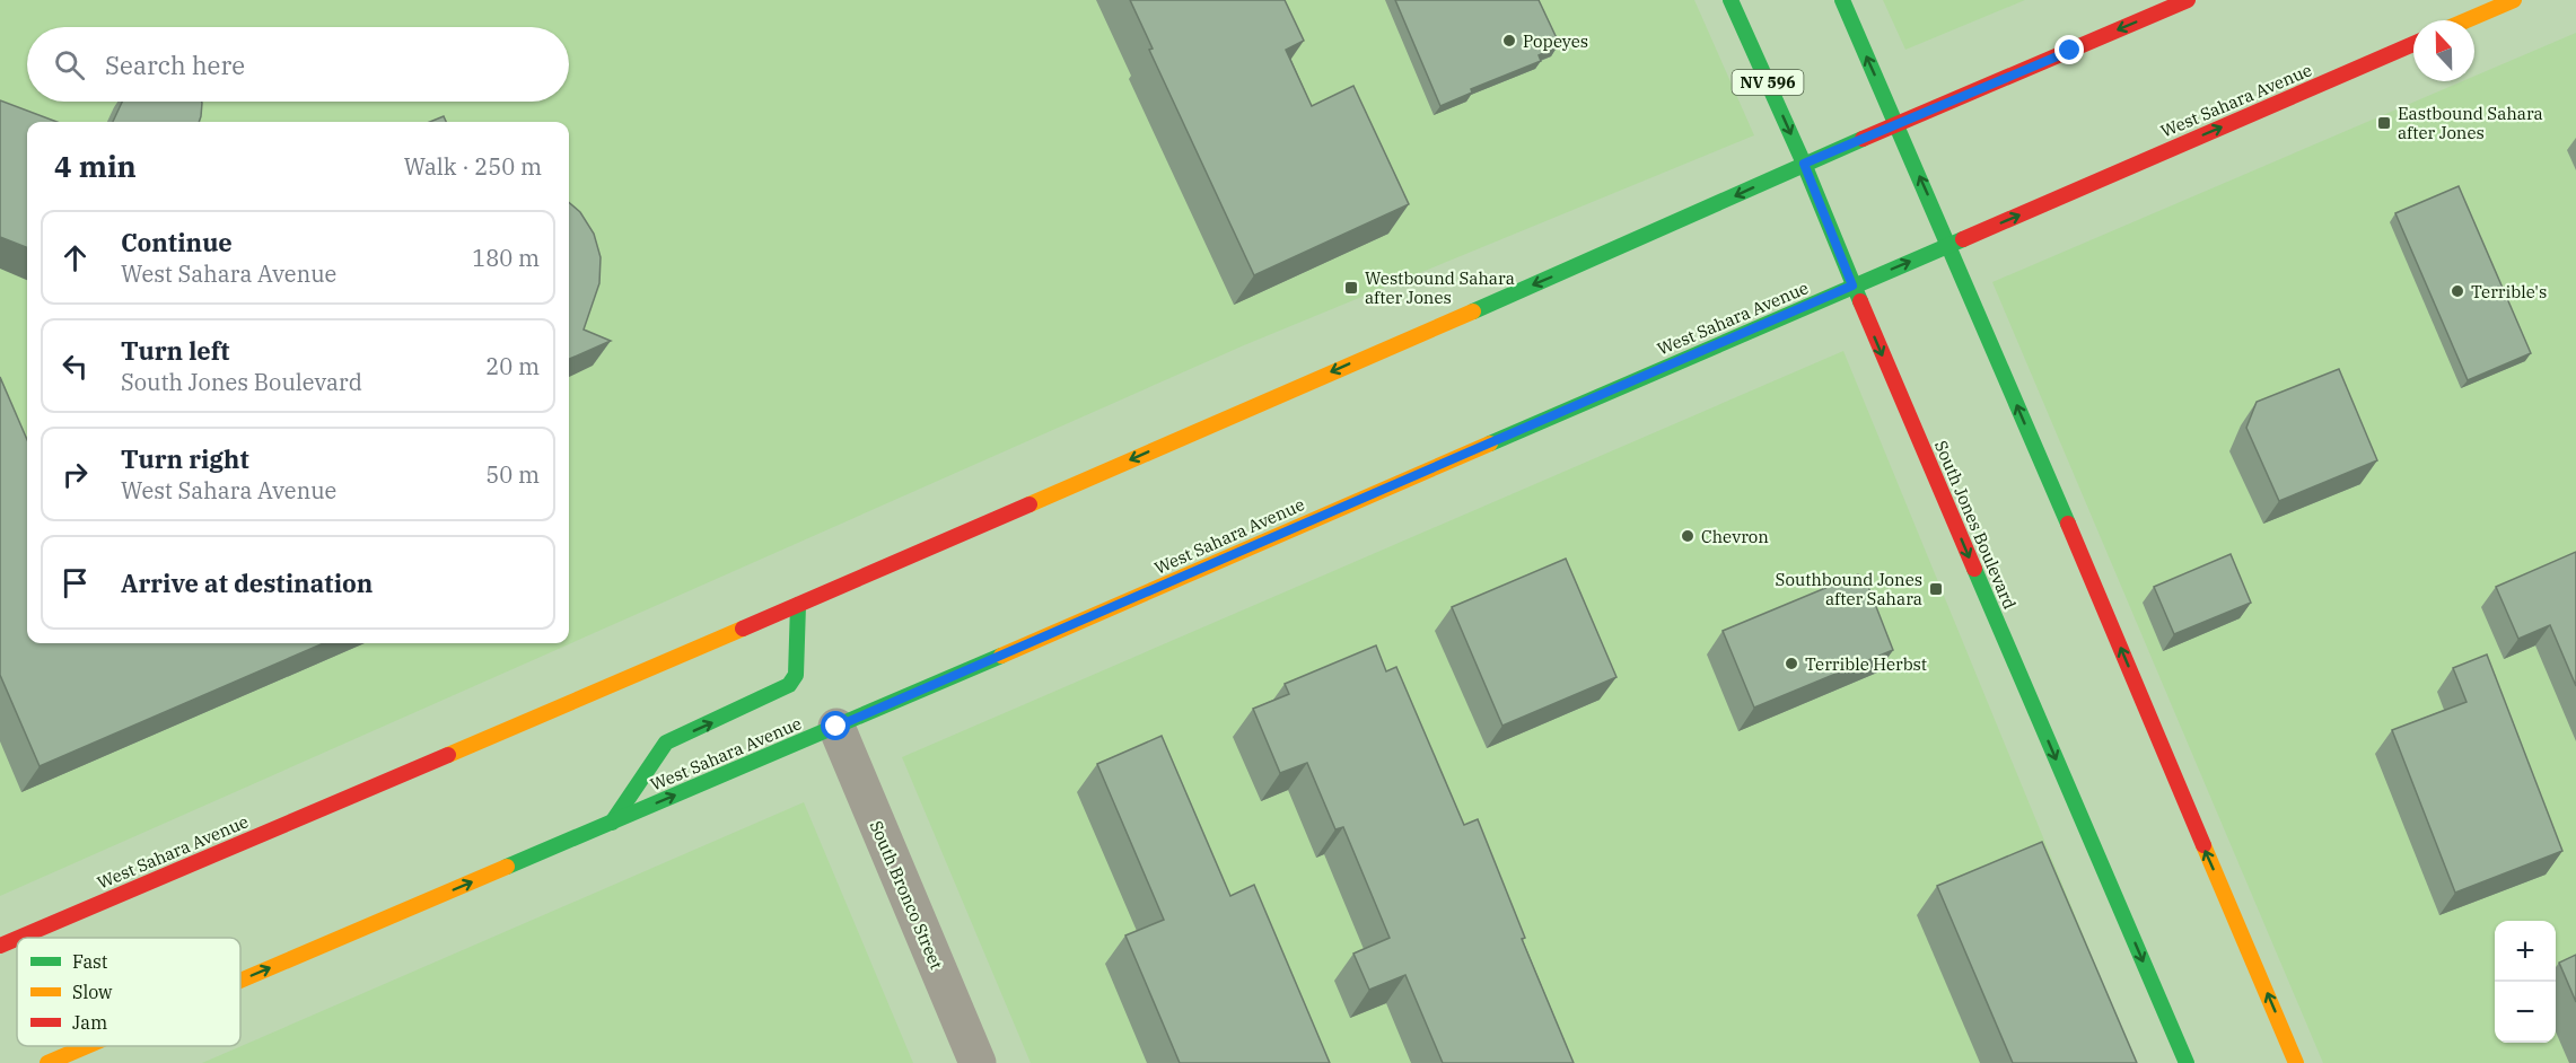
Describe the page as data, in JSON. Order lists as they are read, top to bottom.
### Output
{
  "streets": {
    "main road": ["NV 596", "West Sahara Avenue", "South Jones Boulevard"],
    "street": ["South Bronco Street"]
  },
  "crossings": [
    ["West Sahara Avenue", "South Jones Boulevard"],
    ["West Sahara Avenue", "South Bronco Street"]
  ],
  "places": {
    "other": [
      "Popeyes",
      "Terrible's",
      "Chevron",
      "Terrible Herbst"
    ],
    "transit": ["Eastbound Sahara after Jones", "Westbound Sahara after Jones", "Southbound Jones after Sahara"]
  },
  "legend": ["Fast", "Slow", "Jam"],
  "north": "top",
  "page": {
    "search": "Search here",
    "heading": ["4 min", "Walk · 250 m"],
    "list": [
      ["Continue", "West Sahara Avenue", "180 m"],
      ["Turn left", "South Jones Boulevard", "20 m"],
      ["Turn right", "West Sahara Avenue", "50 m"],
      "Arrive at destination"
    ],
    "map_buttons": ["+", "−"]
  }
}
